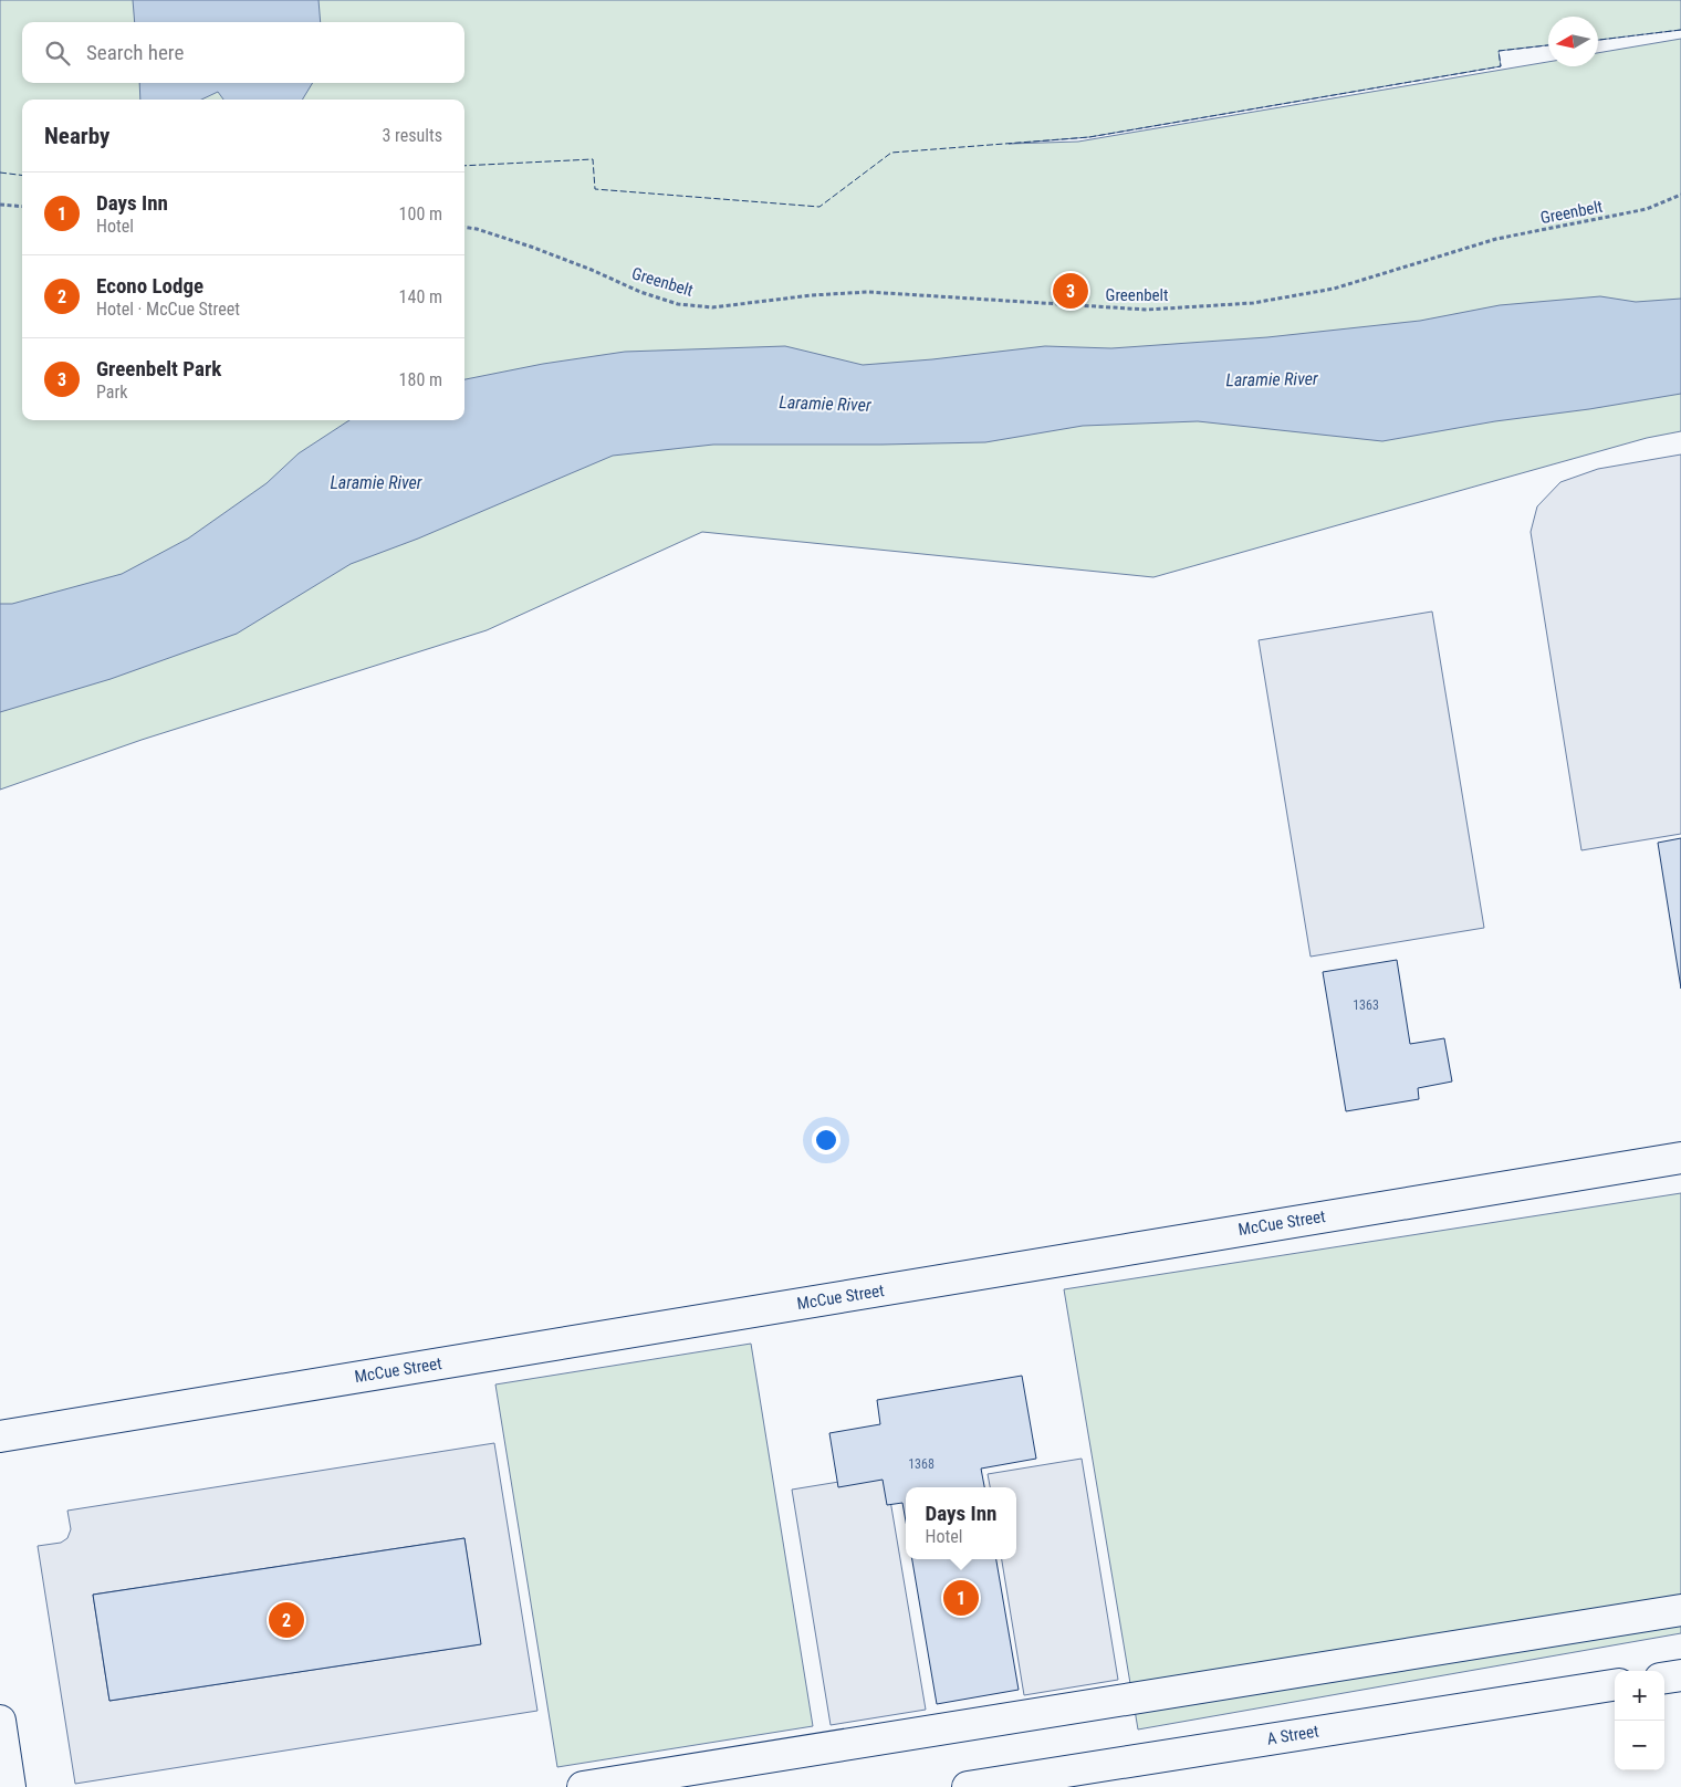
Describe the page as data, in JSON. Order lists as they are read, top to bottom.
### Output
{
  "streets": {
    "main road": ["McCue Street", "A Street"],
    "path": ["Greenbelt"]
  },
  "water": ["Laramie River"],
  "house_numbers": ["1363", "1368"],
  "north": "left",
  "page": {
    "search": "Search here",
    "heading": ["Nearby", "3 results"],
    "list": [
      {
        "mark": "1",
        "name": "Days Inn",
        "note": "Hotel",
        "value": "100 m"
      },
      {
        "mark": "2",
        "name": "Econo Lodge",
        "note": "Hotel · McCue Street",
        "value": "140 m"
      },
      {
        "mark": "3",
        "name": "Greenbelt Park",
        "note": "Park",
        "value": "180 m"
      }
    ],
    "pins": ["3", "1", "2"],
    "popup": ["Days Inn", "Hotel"],
    "map_buttons": ["+", "−"]
  }
}
